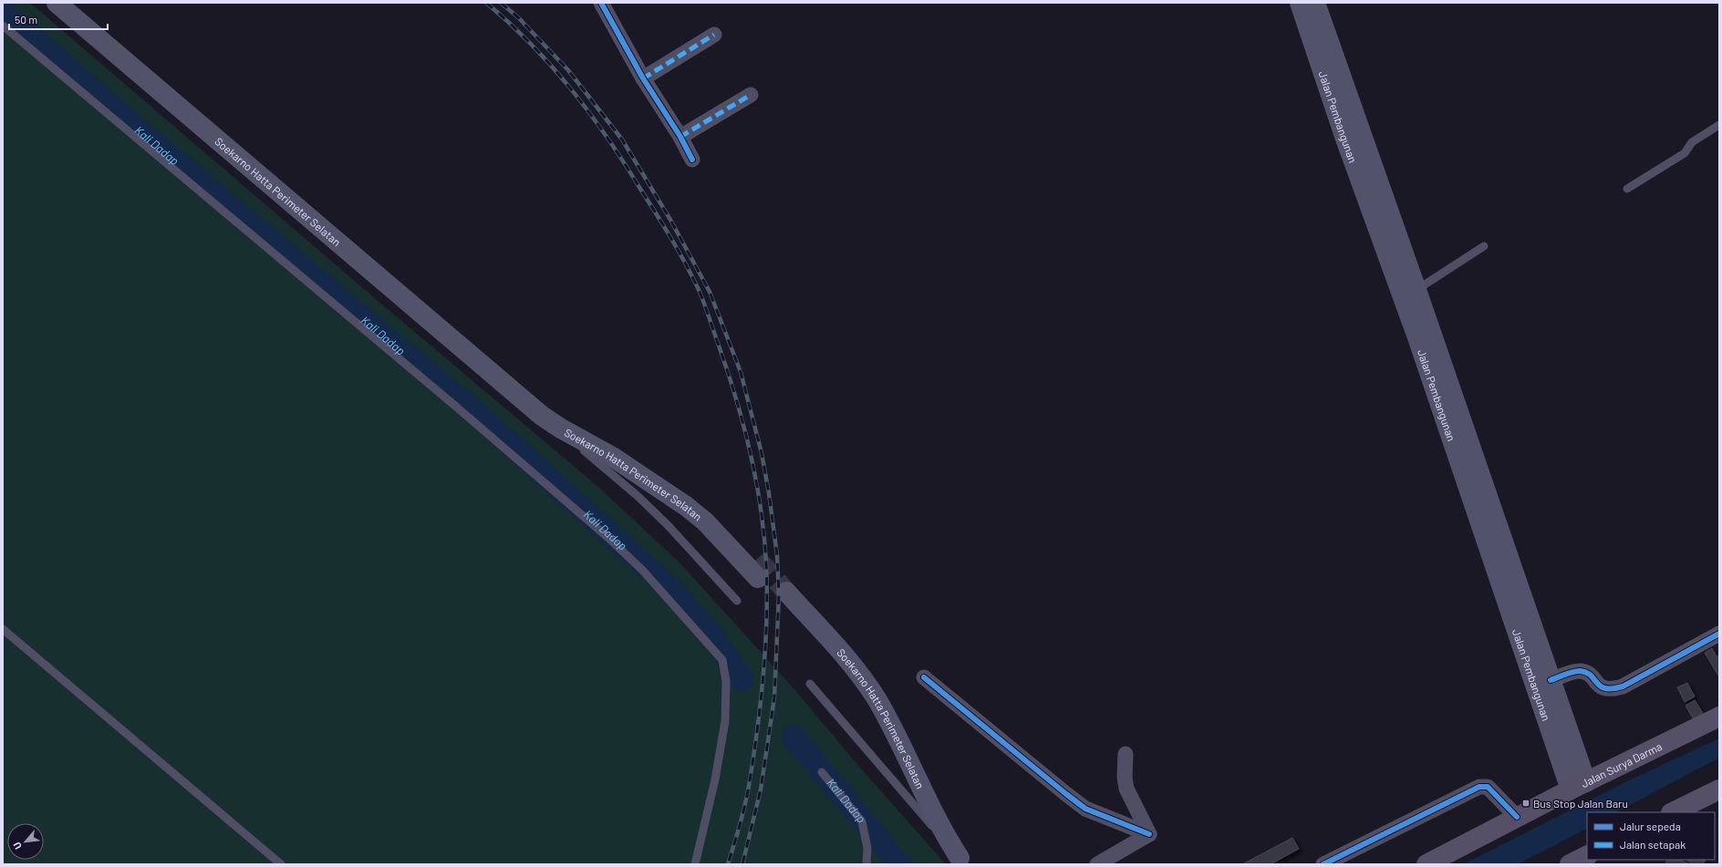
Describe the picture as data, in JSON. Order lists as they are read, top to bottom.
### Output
{
  "streets": {
    "main road": ["Jalan Pembangunan", "Soekarno Hatta Perimeter Selatan", "Jalan Surya Darma"]
  },
  "crossings": [
    ["Jalan Pembangunan", "Jalan Surya Darma"]
  ],
  "water": ["Kali Dadap"],
  "places": {
    "transit": ["Bus Stop Jalan Baru"]
  },
  "legend": ["Jalur sepeda", "Jalan setapak"],
  "scale_bar": "50 m",
  "north": "bottom left"
}
